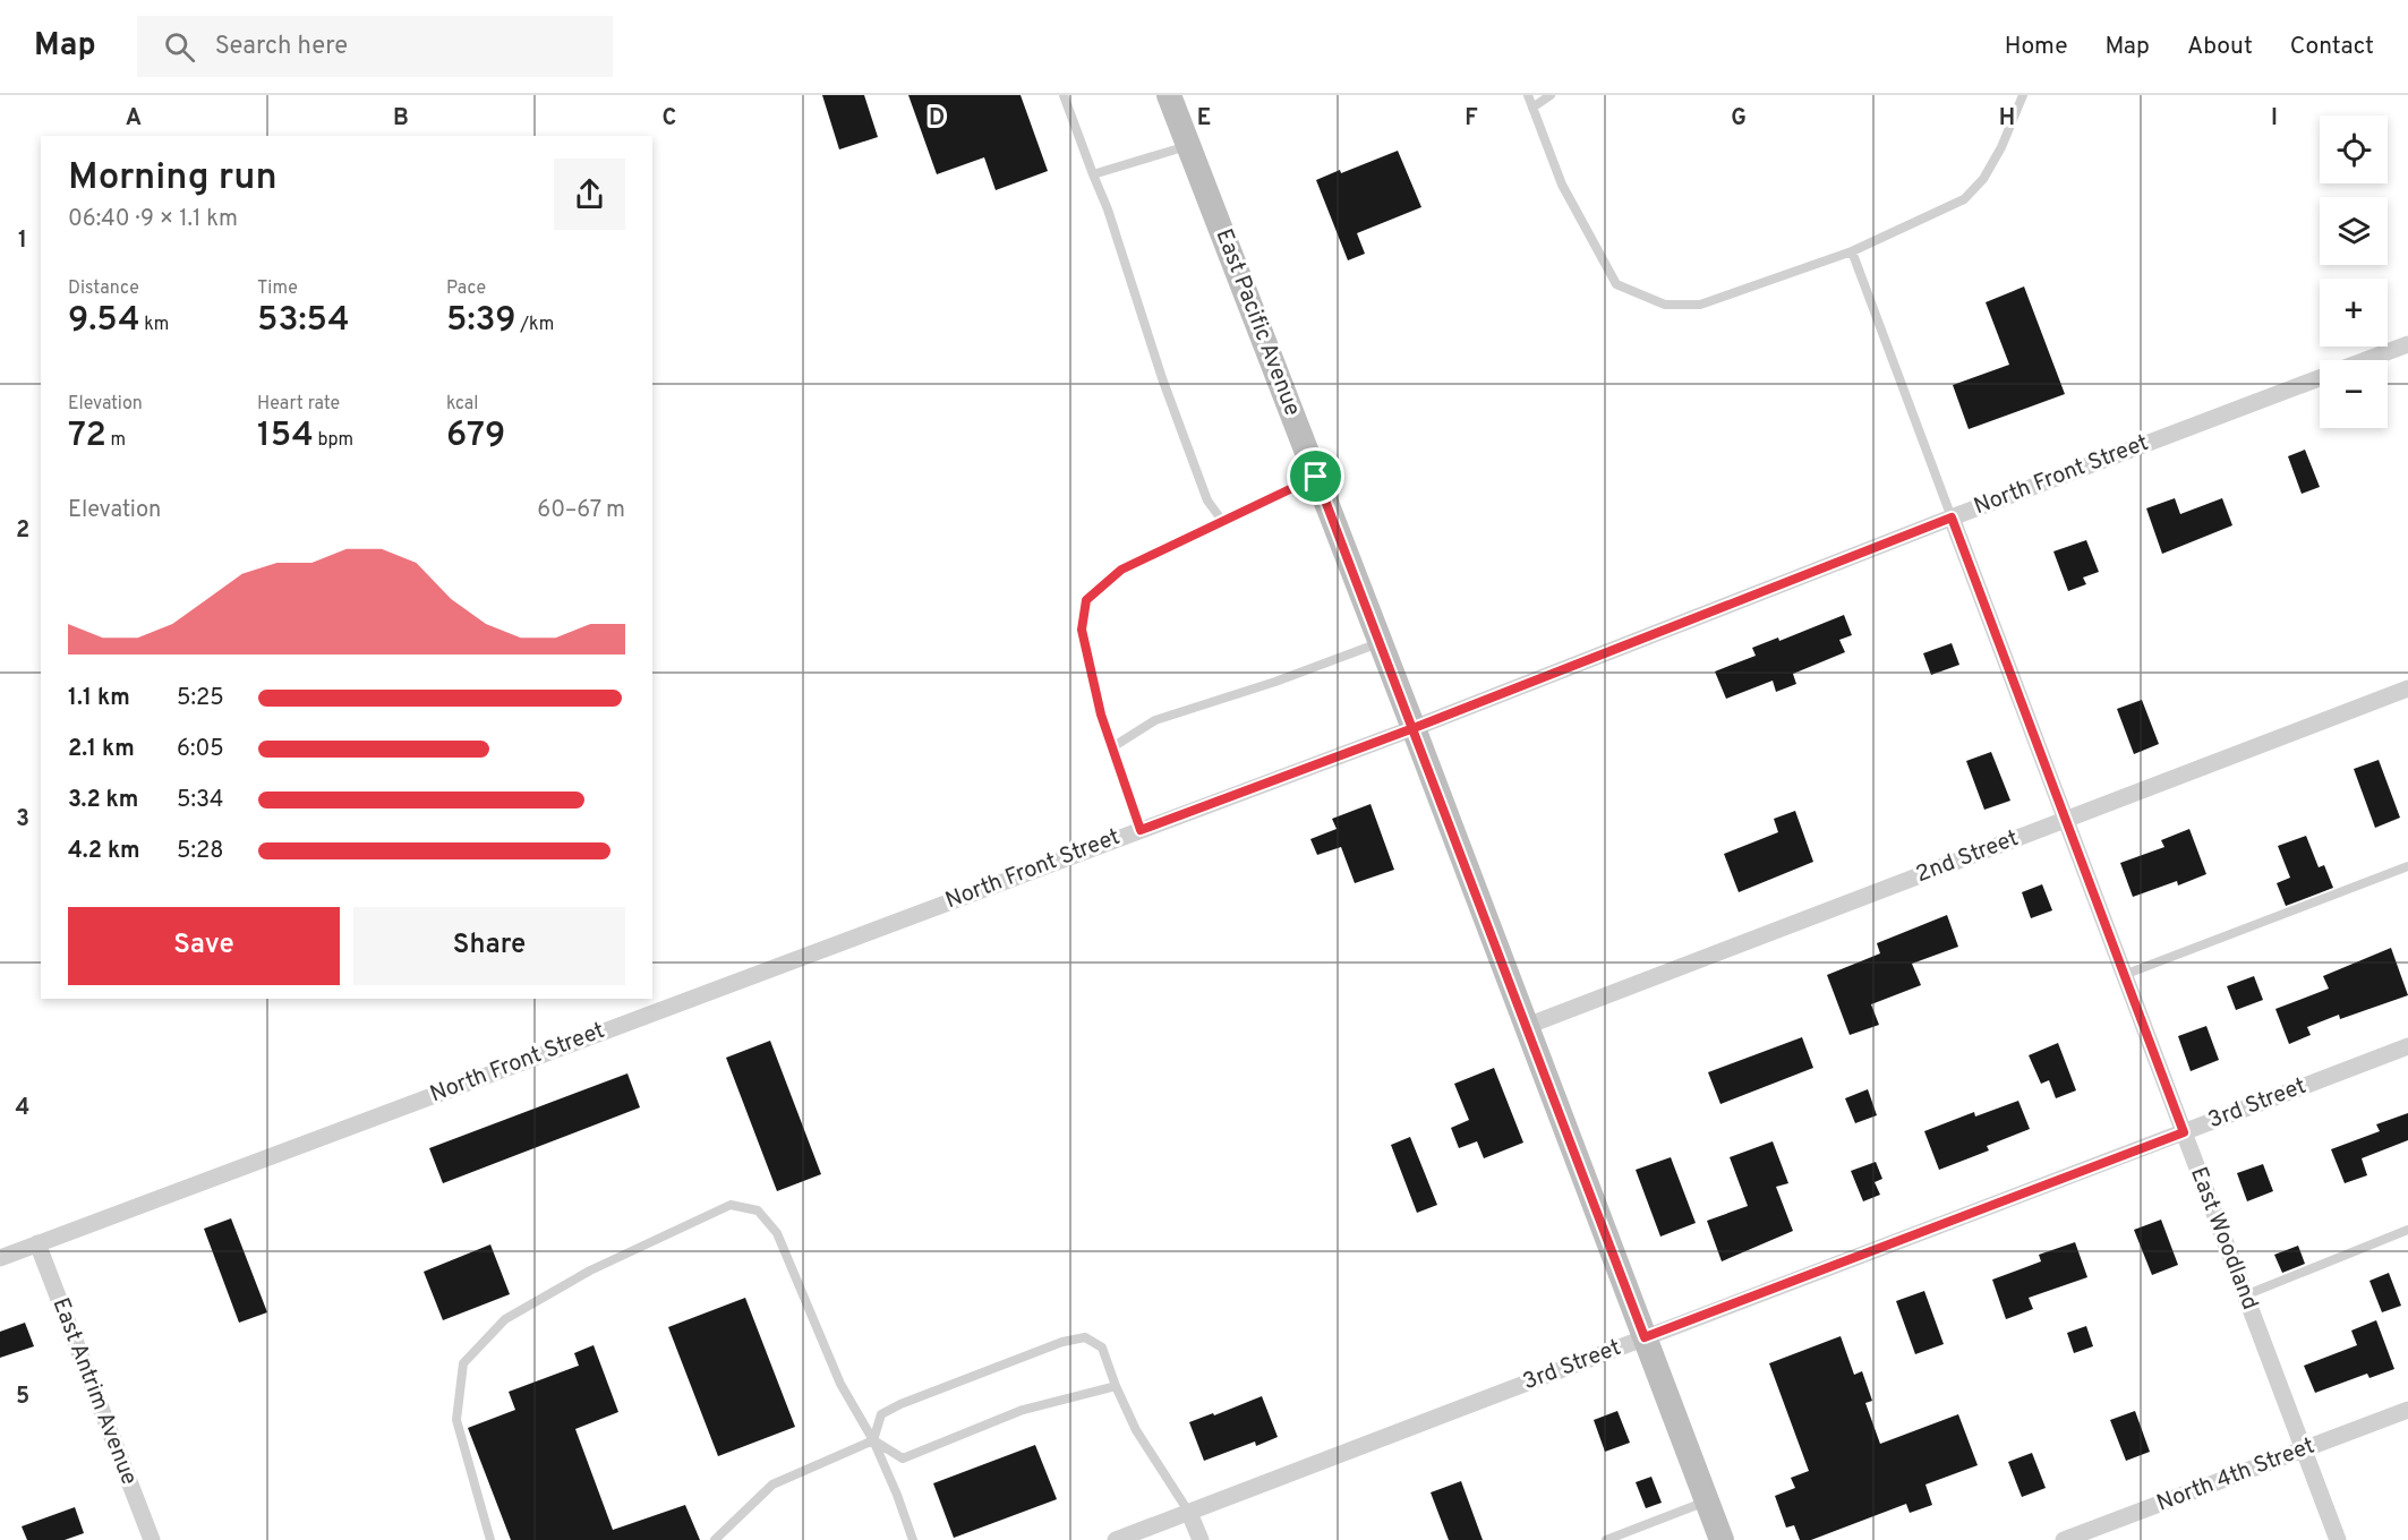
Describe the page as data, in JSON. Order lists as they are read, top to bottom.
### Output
{
  "streets": {
    "main road": ["East Pacific Avenue"],
    "street": [
      "North Front Street",
      "2nd Street",
      "3rd Street",
      "East Woodland",
      "East Antrim Avenue",
      "North 4th Street"
    ]
  },
  "crossings": [
    ["East Pacific Avenue", "North Front Street"],
    ["East Pacific Avenue", "2nd Street"],
    ["East Pacific Avenue", "3rd Street"],
    ["North Front Street", "East Woodland"],
    ["North Front Street", "East Antrim Avenue"],
    ["2nd Street", "East Woodland"],
    ["3rd Street", "East Woodland"],
    ["East Woodland", "North 4th Street"]
  ],
  "page": {
    "header": "Map",
    "search": "Search here",
    "nav": [
      "Home",
      "Map",
      "About",
      "Contact"
    ],
    "map_buttons": ["+", "−"],
    "heading": ["Morning run", "06:40 · 9 × 1.1 km"],
    "stats": [
      ["Distance", "9.54 km"],
      ["Time", "53:54"],
      ["Pace", "5:39 /km"],
      ["Elevation", "72 m"],
      ["Heart rate", "154 bpm"],
      ["kcal", "679"]
    ],
    "chart": ["Elevation", "60–67 m"],
    "list": [
      {
        "name": "1.1 km",
        "note": "5:25"
      },
      {
        "name": "2.1 km",
        "note": "6:05"
      },
      {
        "name": "3.2 km",
        "note": "5:34"
      },
      {
        "name": "4.2 km",
        "note": "5:28"
      }
    ],
    "buttons": ["Save", "Share"]
  },
  "grid": {
    "columns": [
      "A",
      "B",
      "C",
      "D",
      "E",
      "F",
      "G",
      "H",
      "I"
    ],
    "rows": [
      "1",
      "2",
      "3",
      "4",
      "5"
    ]
  }
}
